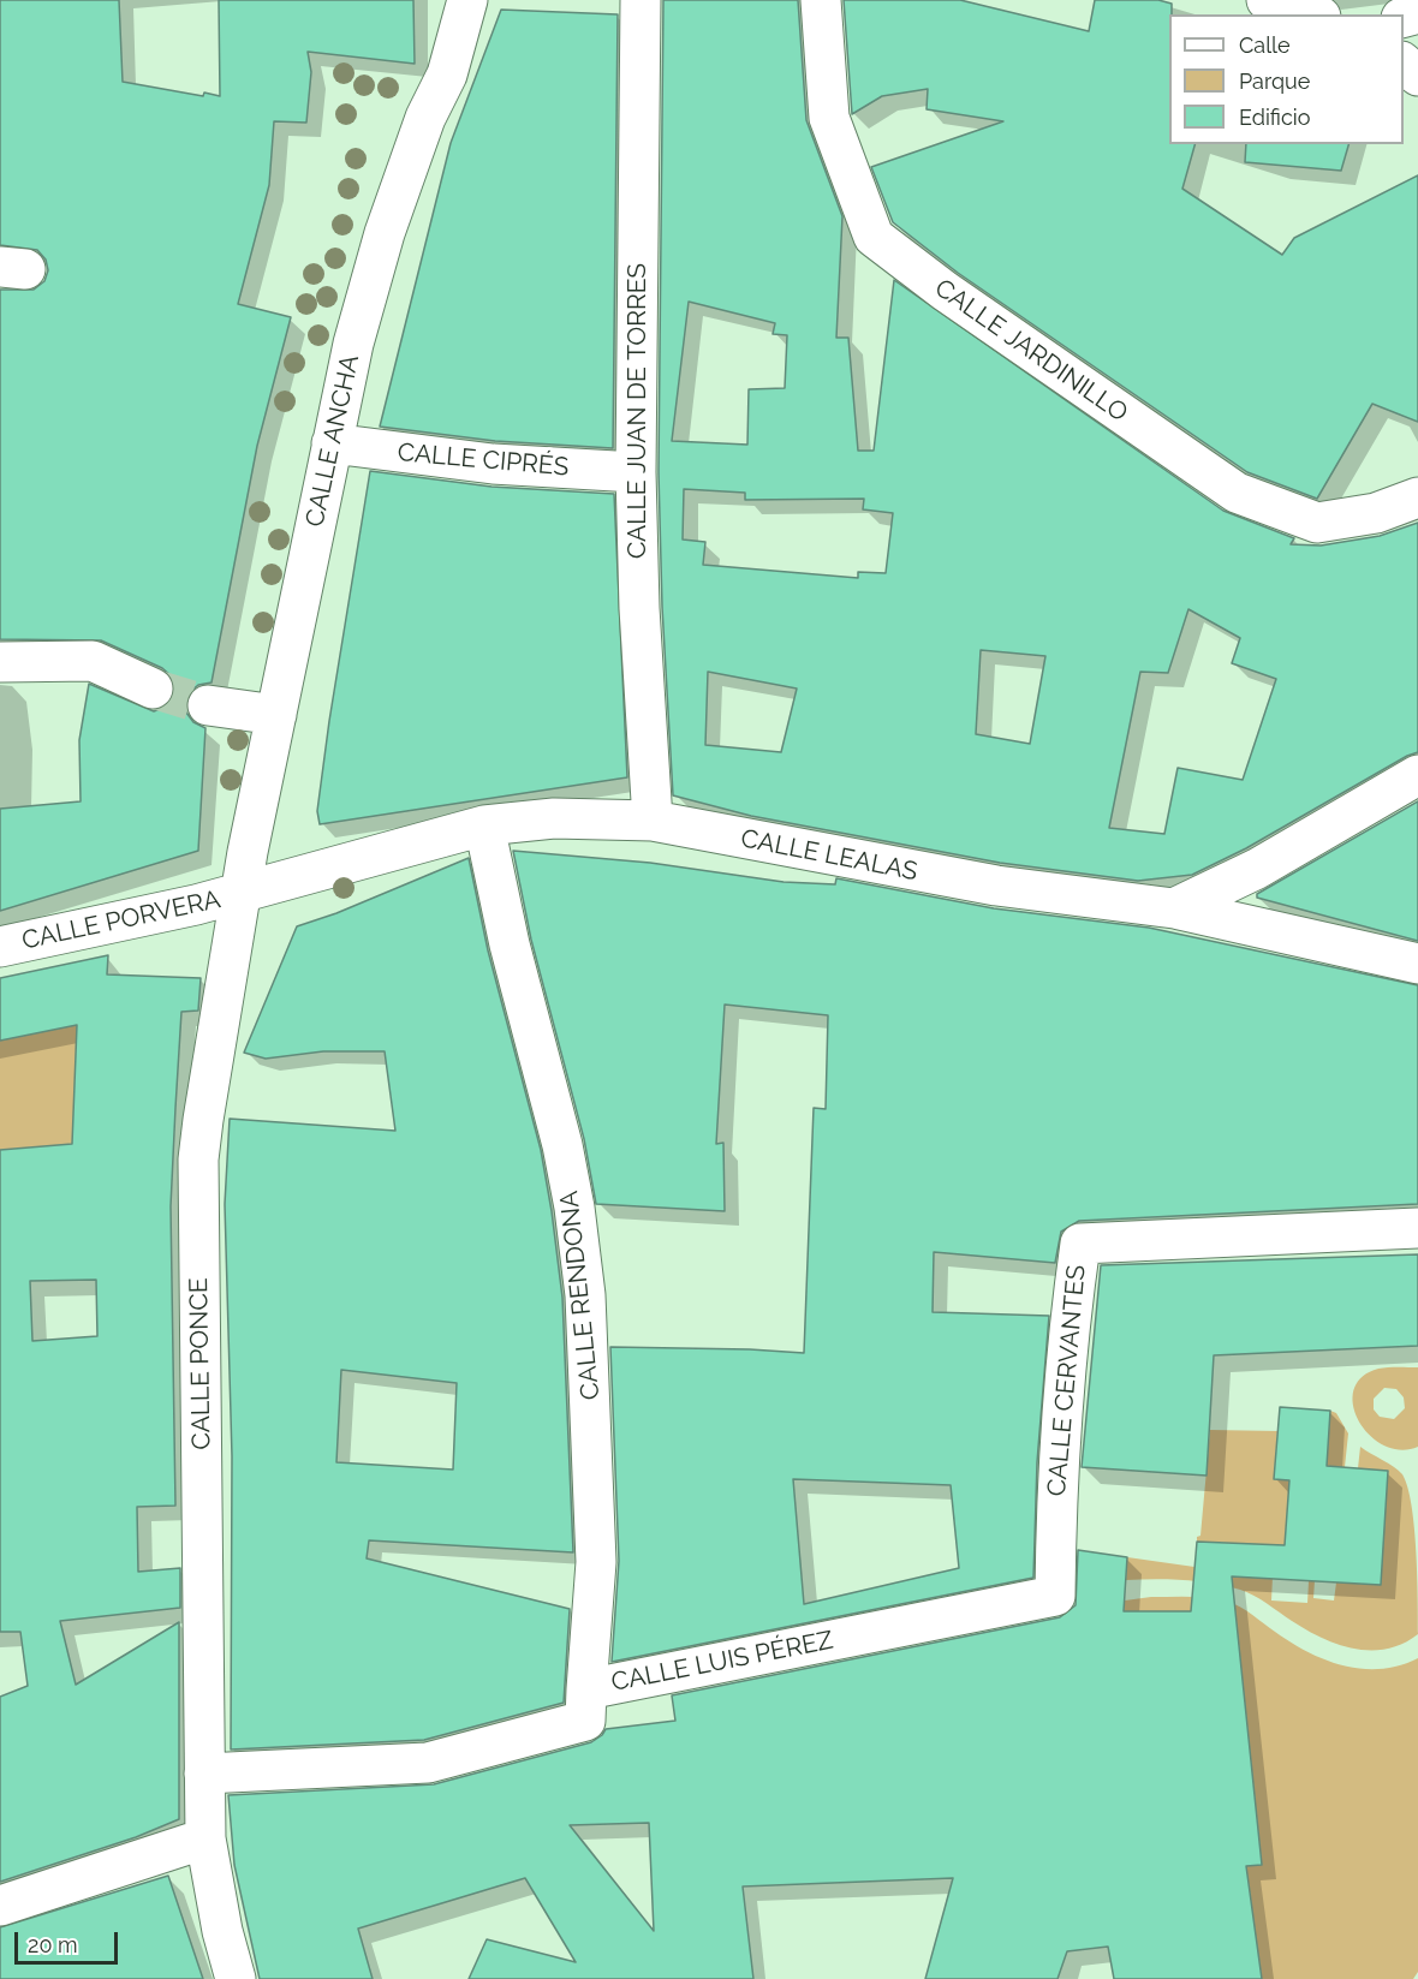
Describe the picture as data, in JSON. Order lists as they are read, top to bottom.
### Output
{
  "streets": {
    "street": [
      "CALLE JARDINILLO",
      "CALLE JUAN DE TORRES",
      "CALLE ANCHA",
      "CALLE CIPRÉS",
      "CALLE LEALAS",
      "CALLE PORVERA",
      "CALLE RENDONA",
      "CALLE PONCE",
      "CALLE CERVANTES",
      "CALLE LUIS PÉREZ"
    ]
  },
  "crossings": [
    ["CALLE JUAN DE TORRES", "CALLE CIPRÉS"],
    ["CALLE JUAN DE TORRES", "CALLE LEALAS"],
    ["CALLE ANCHA", "CALLE CIPRÉS"],
    ["CALLE ANCHA", "CALLE LEALAS"],
    ["CALLE ANCHA", "CALLE PORVERA"],
    ["CALLE ANCHA", "CALLE PONCE"],
    ["CALLE LEALAS", "CALLE PORVERA"],
    ["CALLE LEALAS", "CALLE RENDONA"],
    ["CALLE LEALAS", "CALLE PONCE"],
    ["CALLE PORVERA", "CALLE PONCE"],
    ["CALLE RENDONA", "CALLE LUIS PÉREZ"],
    ["CALLE PONCE", "CALLE LUIS PÉREZ"],
    ["CALLE CERVANTES", "CALLE LUIS PÉREZ"]
  ],
  "legend": ["Calle", "Parque", "Edificio"],
  "scale_bar": "20 m"
}
